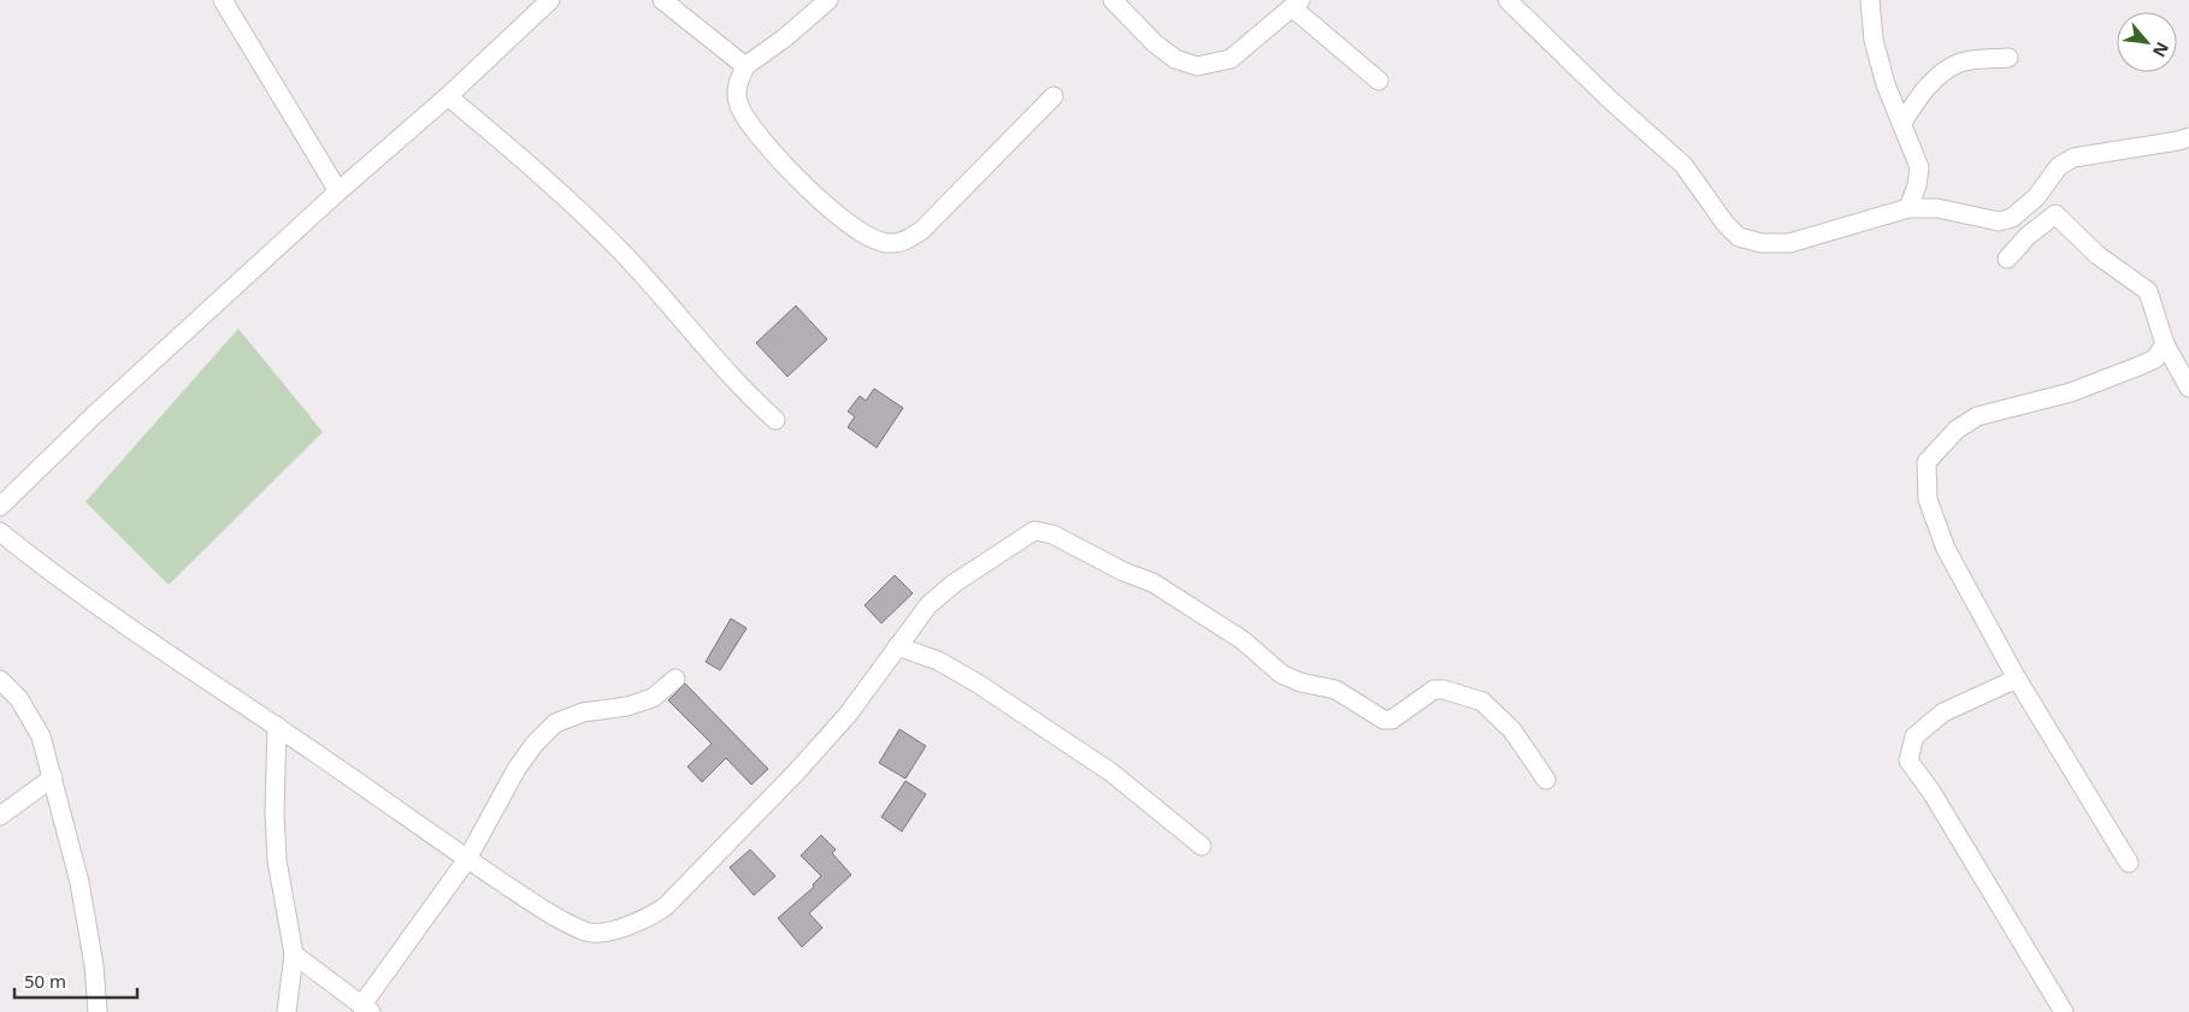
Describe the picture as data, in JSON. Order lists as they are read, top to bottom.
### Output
{
  "scale_bar": "50 m",
  "north": "bottom right"
}
